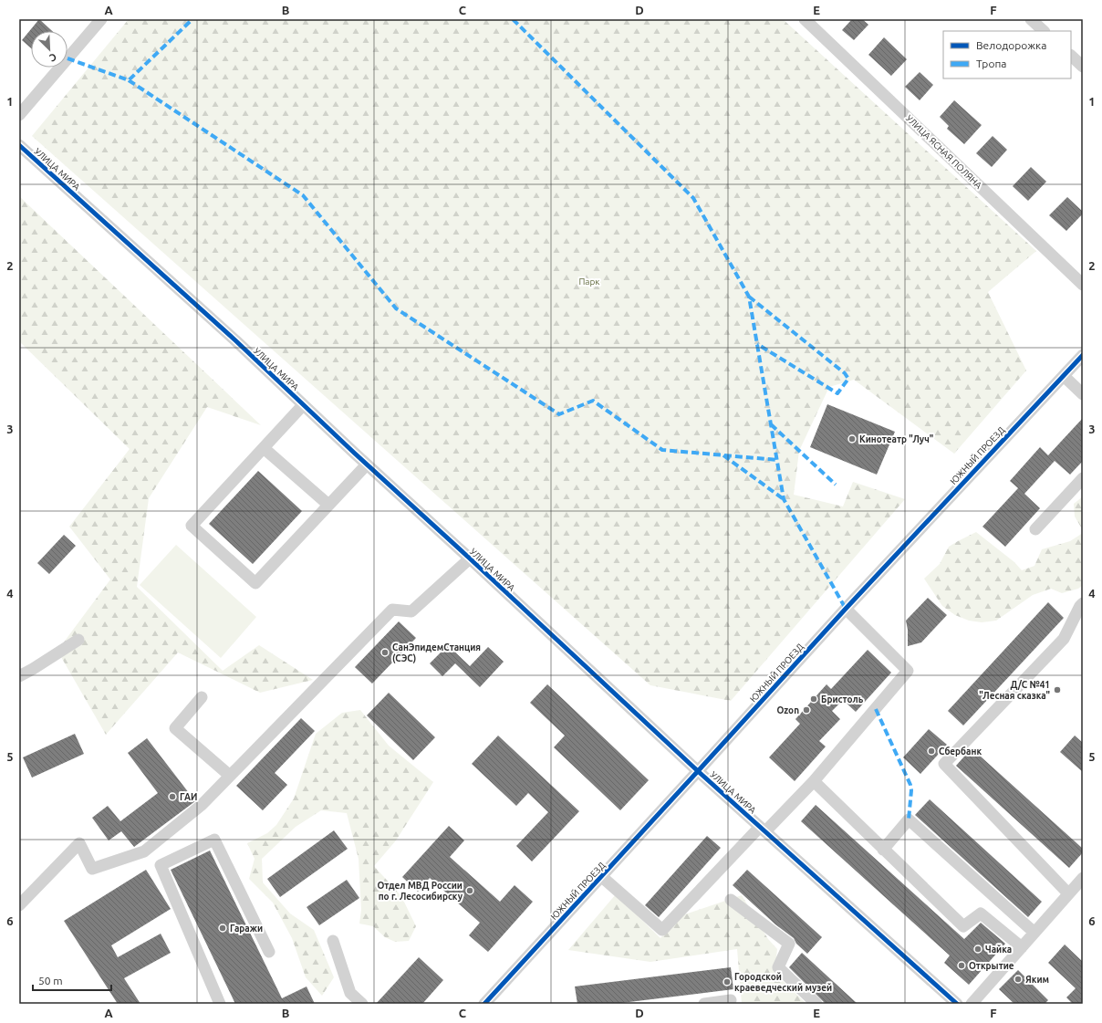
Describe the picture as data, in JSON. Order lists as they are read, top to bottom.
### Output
{
  "streets": {
    "street": ["УЛИЦА ЯСНАЯ ПОЛЯНА", "УЛИЦА МИРА", "ЮЖНЫЙ ПРОЕЗД"]
  },
  "crossings": [
    ["УЛИЦА МИРА", "ЮЖНЫЙ ПРОЕЗД"]
  ],
  "parks": ["Парк"],
  "places": [
    "Кинотеатр \"Луч\"",
    "СанЭпидемСтанция (СЭС)",
    "Д/С №41 \"Лесная сказка\"",
    "Бристоль",
    "Ozon",
    "Сбербанк",
    "ГАИ",
    "Отдел МВД России по г. Лесосибирску",
    "Гаражи",
    "Чайка",
    "Открытие",
    "Яким",
    "Городской краеведческий музей"
  ],
  "legend": ["Велодорожка", "Тропа"],
  "scale_bar": "50 m",
  "north": "bottom right",
  "grid": {
    "columns": [
      "A",
      "B",
      "C",
      "D",
      "E",
      "F"
    ],
    "rows": [
      "1",
      "2",
      "3",
      "4",
      "5",
      "6"
    ]
  }
}
